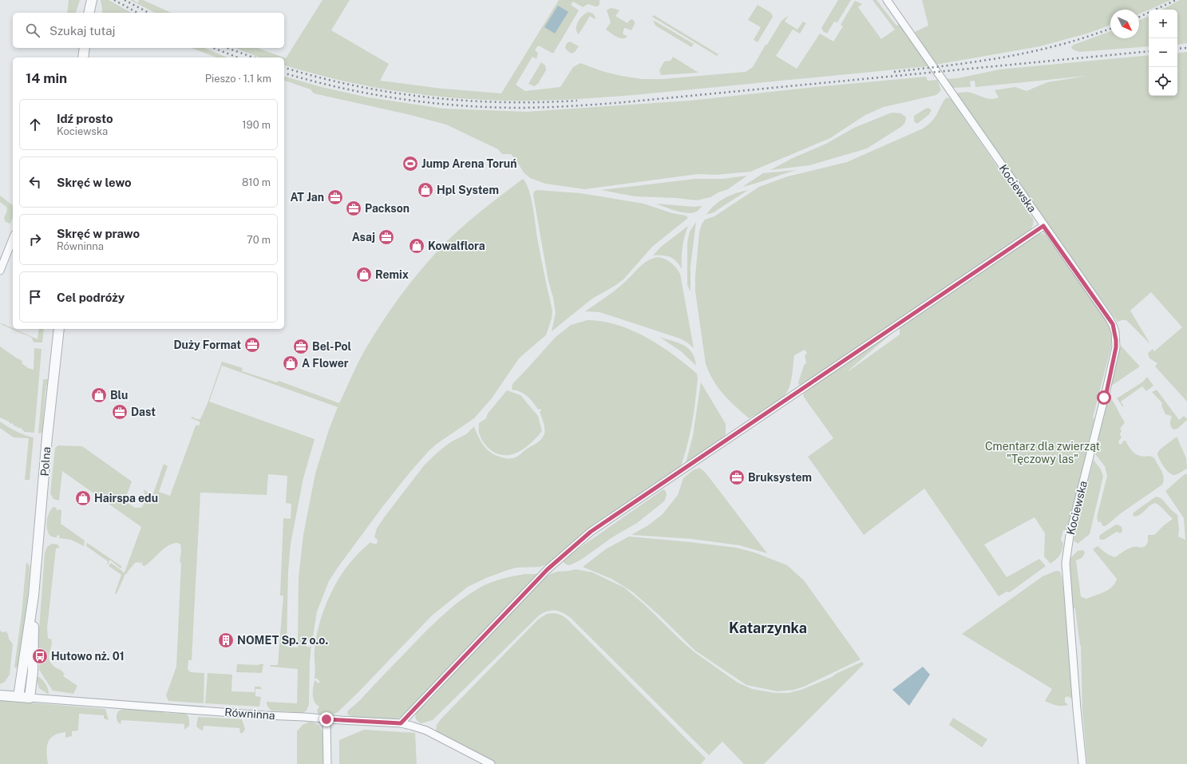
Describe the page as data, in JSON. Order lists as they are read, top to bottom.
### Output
{
  "streets": {
    "street": ["Kociewska", "Polna", "Równinna"]
  },
  "crossings": [
    ["Polna", "Równinna"]
  ],
  "districts": ["Katarzynka"],
  "parks": ["Cmentarz dla zwierząt \"Tęczowy las\""],
  "places": {
    "sports": ["Jump Arena Toruń"],
    "shop": [
      "Hpl System",
      "Kowalflora",
      "Remix",
      "A Flower",
      "Blu",
      "Hairspa edu"
    ],
    "office": [
      "AT Jan",
      "Packson",
      "Asaj",
      "Duży Format",
      "Bel-Pol",
      "Dast",
      "Bruksystem"
    ],
    "building": ["NOMET Sp. z o.o."],
    "bus stop": ["Hutowo nż. 01"]
  },
  "north": "bottom right",
  "page": {
    "map_buttons": ["+", "−"],
    "search": "Szukaj tutaj",
    "heading": ["14 min", "Pieszo · 1.1 km"],
    "list": [
      ["Idź prosto", "Kociewska", "190 m"],
      ["Skręć w lewo", "810 m"],
      ["Skręć w prawo", "Równinna", "70 m"],
      "Cel podróży"
    ]
  }
}
